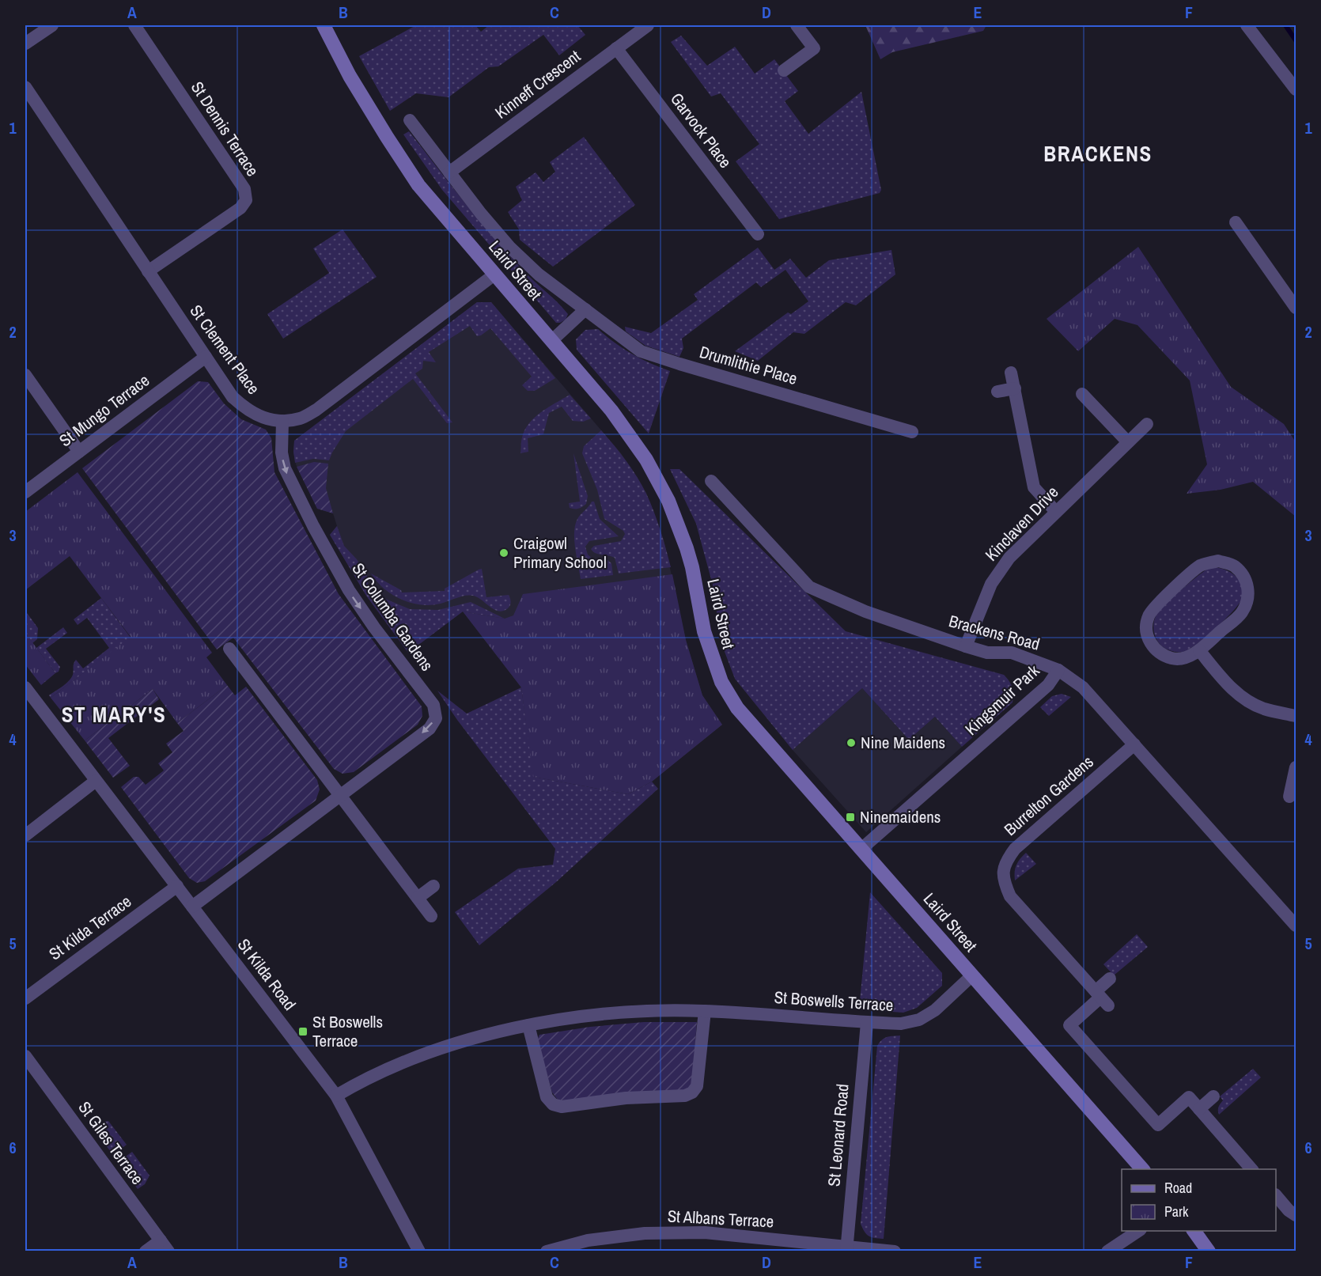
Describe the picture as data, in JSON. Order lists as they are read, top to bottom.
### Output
{
  "streets": {
    "street": [
      "Kinneff Crescent",
      "St Dennis Terrace",
      "Garvock Place",
      "Laird Street",
      "St Clement Place",
      "Drumlithie Place",
      "St Mungo Terrace",
      "Kinclaven Drive",
      "St Columba Gardens",
      "Brackens Road",
      "Kingsmuir Park",
      "Burrelton Gardens",
      "St Kilda Terrace",
      "St Kilda Road",
      "St Boswells Terrace",
      "St Leonard Road",
      "St Giles Terrace",
      "St Albans Terrace"
    ]
  },
  "crossings": [
    ["Kinneff Crescent", "Garvock Place"],
    ["Kinneff Crescent", "Drumlithie Place"],
    ["St Dennis Terrace", "St Clement Place"],
    ["Laird Street", "St Clement Place"],
    ["Laird Street", "Kingsmuir Park"],
    ["Laird Street", "St Boswells Terrace"],
    ["St Clement Place", "St Mungo Terrace"],
    ["St Clement Place", "St Columba Gardens"],
    ["Kinclaven Drive", "Brackens Road"],
    ["St Columba Gardens", "St Kilda Road"],
    ["Brackens Road", "Kingsmuir Park"],
    ["Brackens Road", "Burrelton Gardens"],
    ["St Kilda Terrace", "St Kilda Road"],
    ["St Kilda Road", "St Boswells Terrace"],
    ["St Boswells Terrace", "St Leonard Road"],
    ["St Leonard Road", "St Albans Terrace"]
  ],
  "one_way": ["St Columba Gardens"],
  "districts": ["BRACKENS", "ST MARY'S"],
  "places": {
    "other": ["Craigowl Primary School", "Nine Maidens"],
    "transit": ["Ninemaidens", "St Boswells Terrace"]
  },
  "legend": ["Road", "Park"],
  "grid": {
    "columns": [
      "A",
      "B",
      "C",
      "D",
      "E",
      "F"
    ],
    "rows": [
      "1",
      "2",
      "3",
      "4",
      "5",
      "6"
    ]
  }
}
